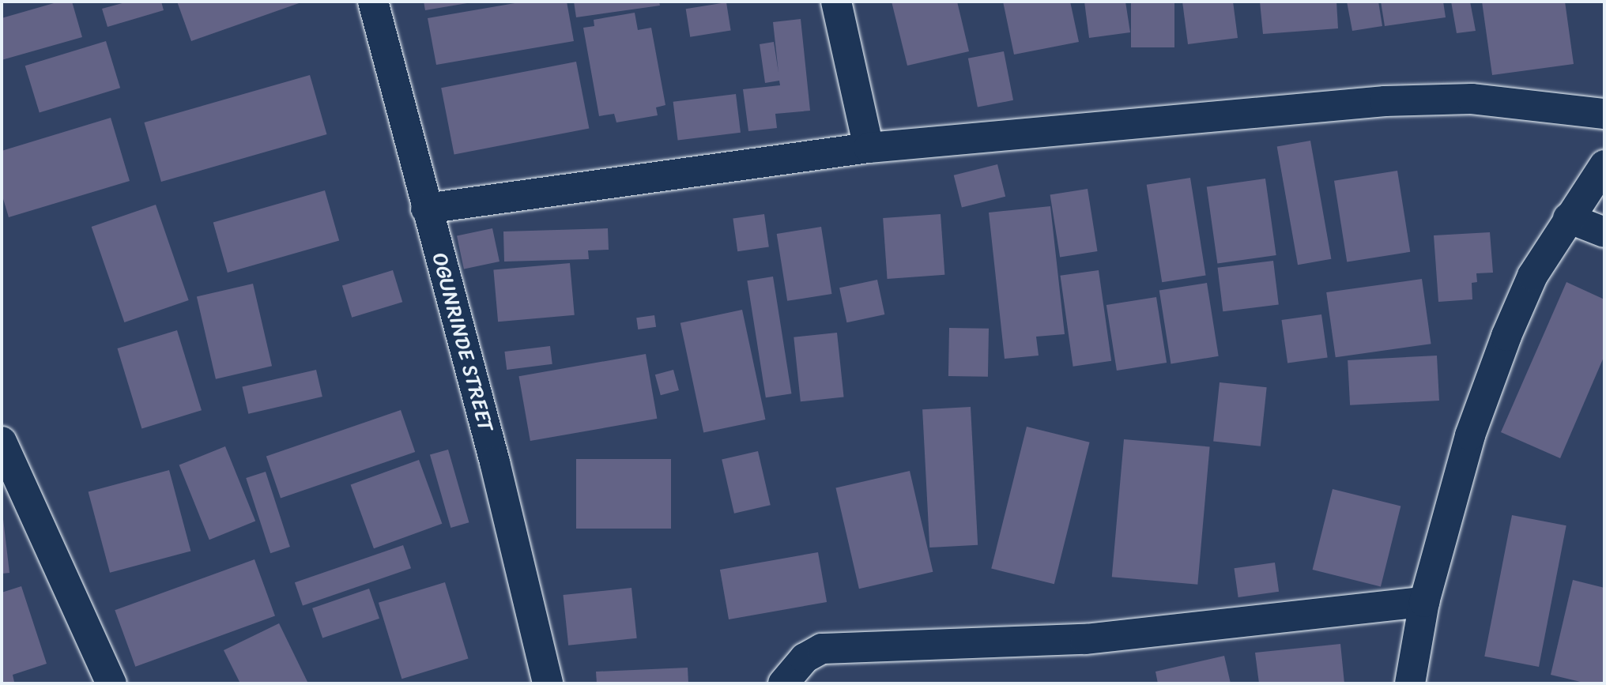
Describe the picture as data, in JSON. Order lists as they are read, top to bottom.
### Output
{
  "streets": {
    "street": ["OGUNRINDE STREET"]
  }
}
